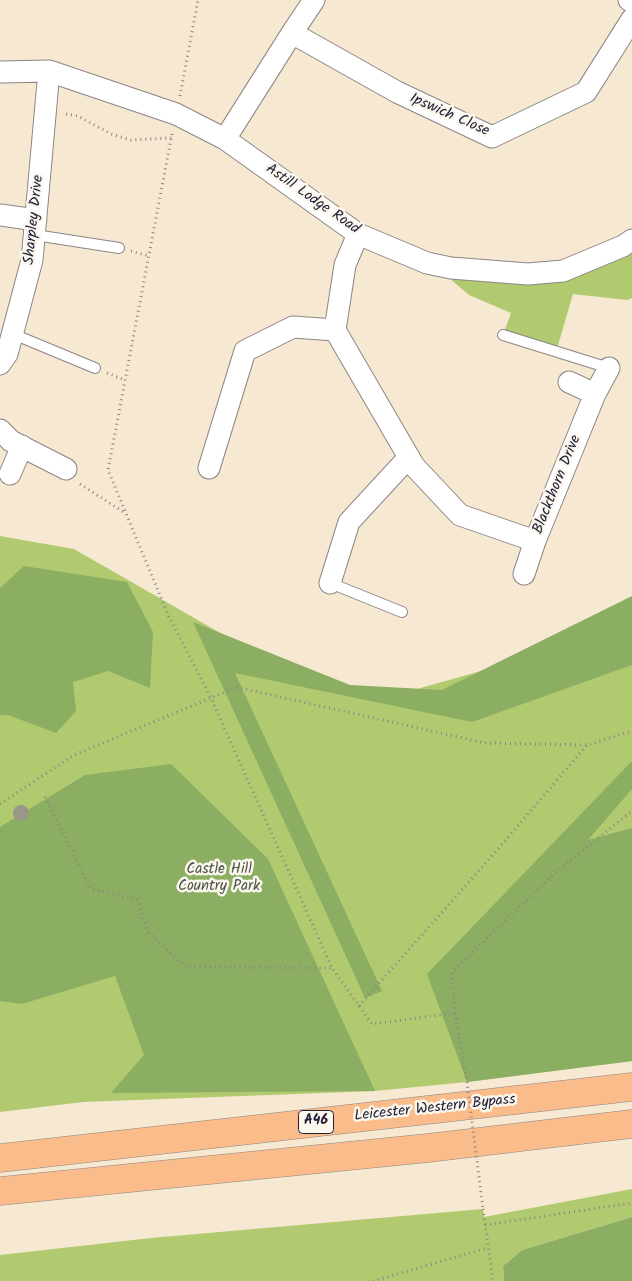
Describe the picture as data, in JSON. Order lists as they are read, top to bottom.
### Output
{
  "streets": {
    "highway": ["Leicester Western Bypass", "A46"],
    "street": [
      "Ipswich Close",
      "Astill Lodge Road",
      "Sharpley Drive",
      "Blackthorn Drive"
    ]
  },
  "crossings": [
    ["Astill Lodge Road", "Sharpley Drive"]
  ],
  "parks": ["Castle Hill Country Park"]
}
